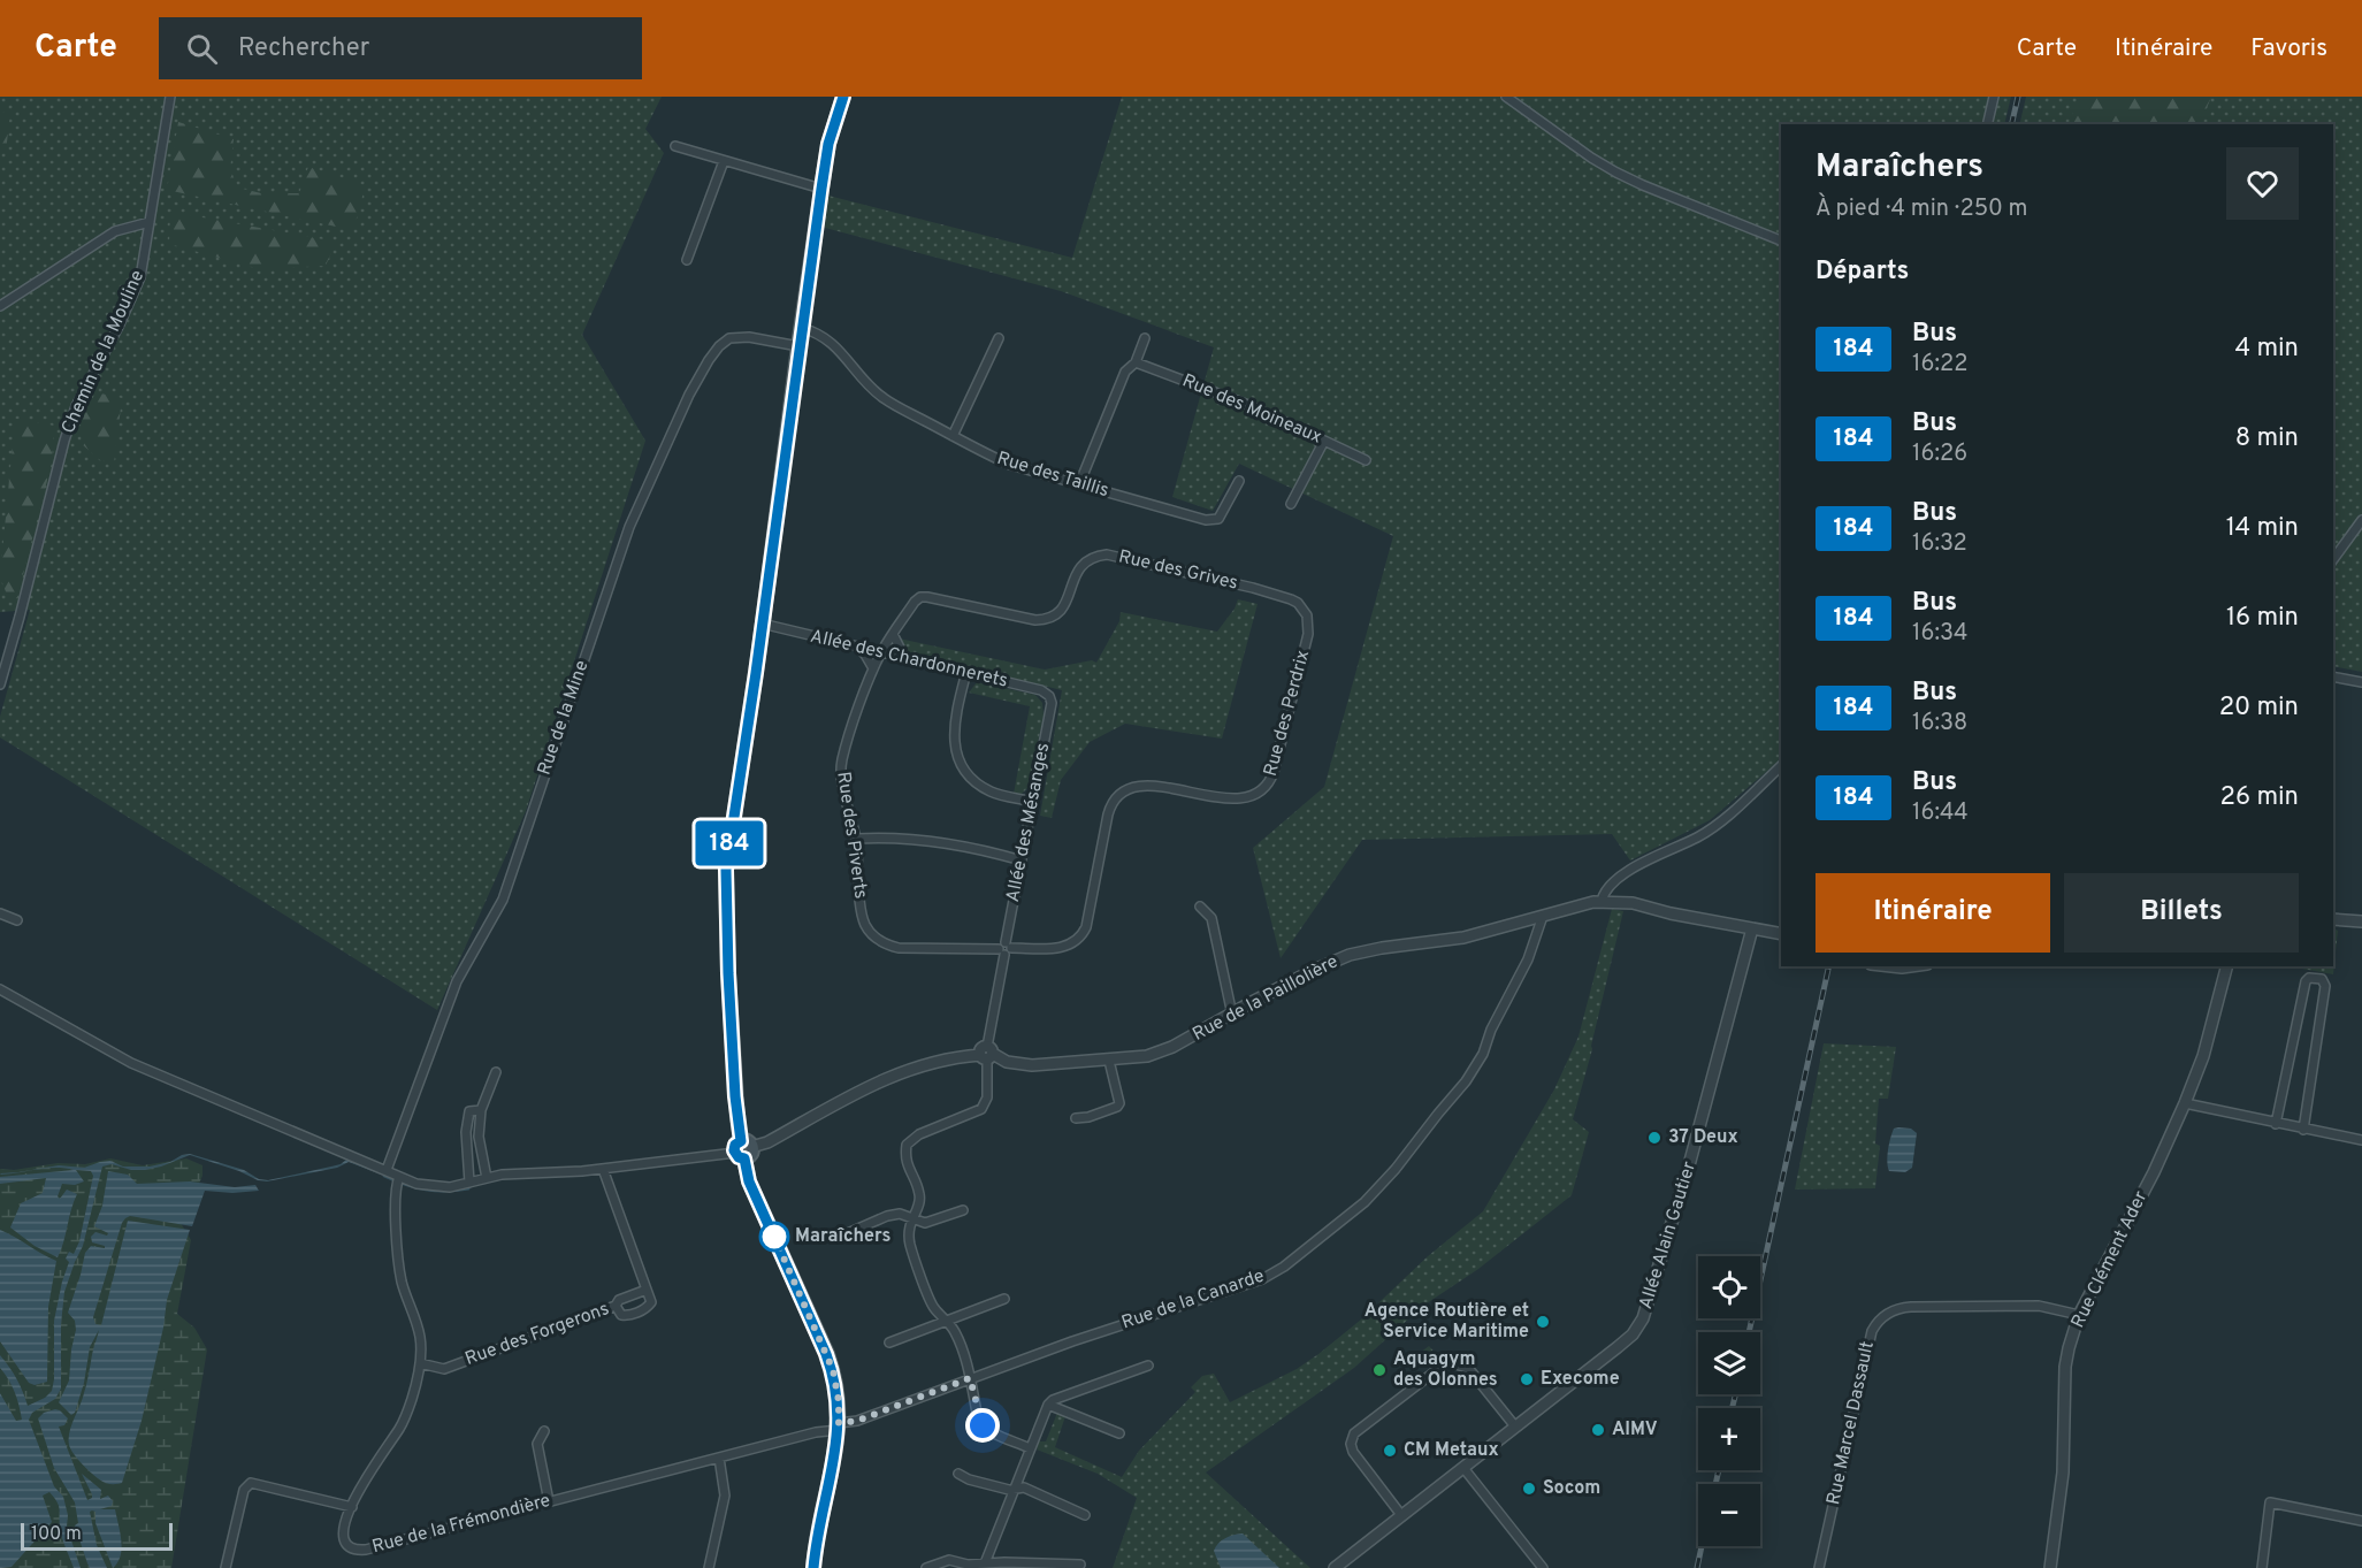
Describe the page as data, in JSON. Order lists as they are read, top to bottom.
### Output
{
  "streets": {
    "street": [
      "Chemin de la Mouline",
      "Rue des Moineaux",
      "Rue des Taillis",
      "Rue des Grives",
      "Allée des Chardonnerets",
      "Rue des Perdrix",
      "Rue de la Mine",
      "Allée des Mésanges",
      "Rue des Piverts",
      "Rue de la Paillolière",
      "Allée Alain Gautier",
      "Rue Clément Ader",
      "Rue de la Canarde",
      "Rue des Forgerons",
      "Rue Marcel Dassault",
      "Rue de la Frémondière"
    ]
  },
  "crossings": [
    ["Rue des Grives", "Allée des Chardonnerets"],
    ["Rue des Grives", "Rue des Perdrix"],
    ["Rue des Grives", "Rue des Piverts"],
    ["Allée des Chardonnerets", "Allée des Mésanges"],
    ["Allée des Chardonnerets", "Rue des Piverts"],
    ["Rue des Perdrix", "Allée des Mésanges"],
    ["Rue de la Paillolière", "Allée Alain Gautier"],
    ["Rue de la Paillolière", "Rue de la Canarde"],
    ["Rue Clément Ader", "Rue Marcel Dassault"],
    ["Rue de la Canarde", "Rue de la Frémondière"],
    ["Rue des Forgerons", "Rue de la Frémondière"]
  ],
  "places": [
    "37 Deux",
    "Maraîchers",
    "Agence Routière et Service Maritime",
    "Aquagym des Olonnes",
    "Execome",
    "AIMV",
    "CM Metaux",
    "Socom"
  ],
  "lines": ["bus line 184"],
  "scale_bar": "100 m",
  "page": {
    "header": "Carte",
    "search": "Rechercher",
    "nav": ["Carte", "Itinéraire", "Favoris"],
    "on_map": "184",
    "heading": [
      ["Maraîchers", "À pied · 4 min · 250 m"],
      "Départs"
    ],
    "list": [
      {
        "mark": "184",
        "name": "Bus",
        "note": "16:22",
        "value": "4 min"
      },
      {
        "mark": "184",
        "name": "Bus",
        "note": "16:26",
        "value": "8 min"
      },
      {
        "mark": "184",
        "name": "Bus",
        "note": "16:32",
        "value": "14 min"
      },
      {
        "mark": "184",
        "name": "Bus",
        "note": "16:34",
        "value": "16 min"
      },
      {
        "mark": "184",
        "name": "Bus",
        "note": "16:38",
        "value": "20 min"
      },
      {
        "mark": "184",
        "name": "Bus",
        "note": "16:44",
        "value": "26 min"
      }
    ],
    "buttons": ["Itinéraire", "Billets"],
    "map_buttons": ["+", "−"],
    "scale": "100 m"
  }
}
